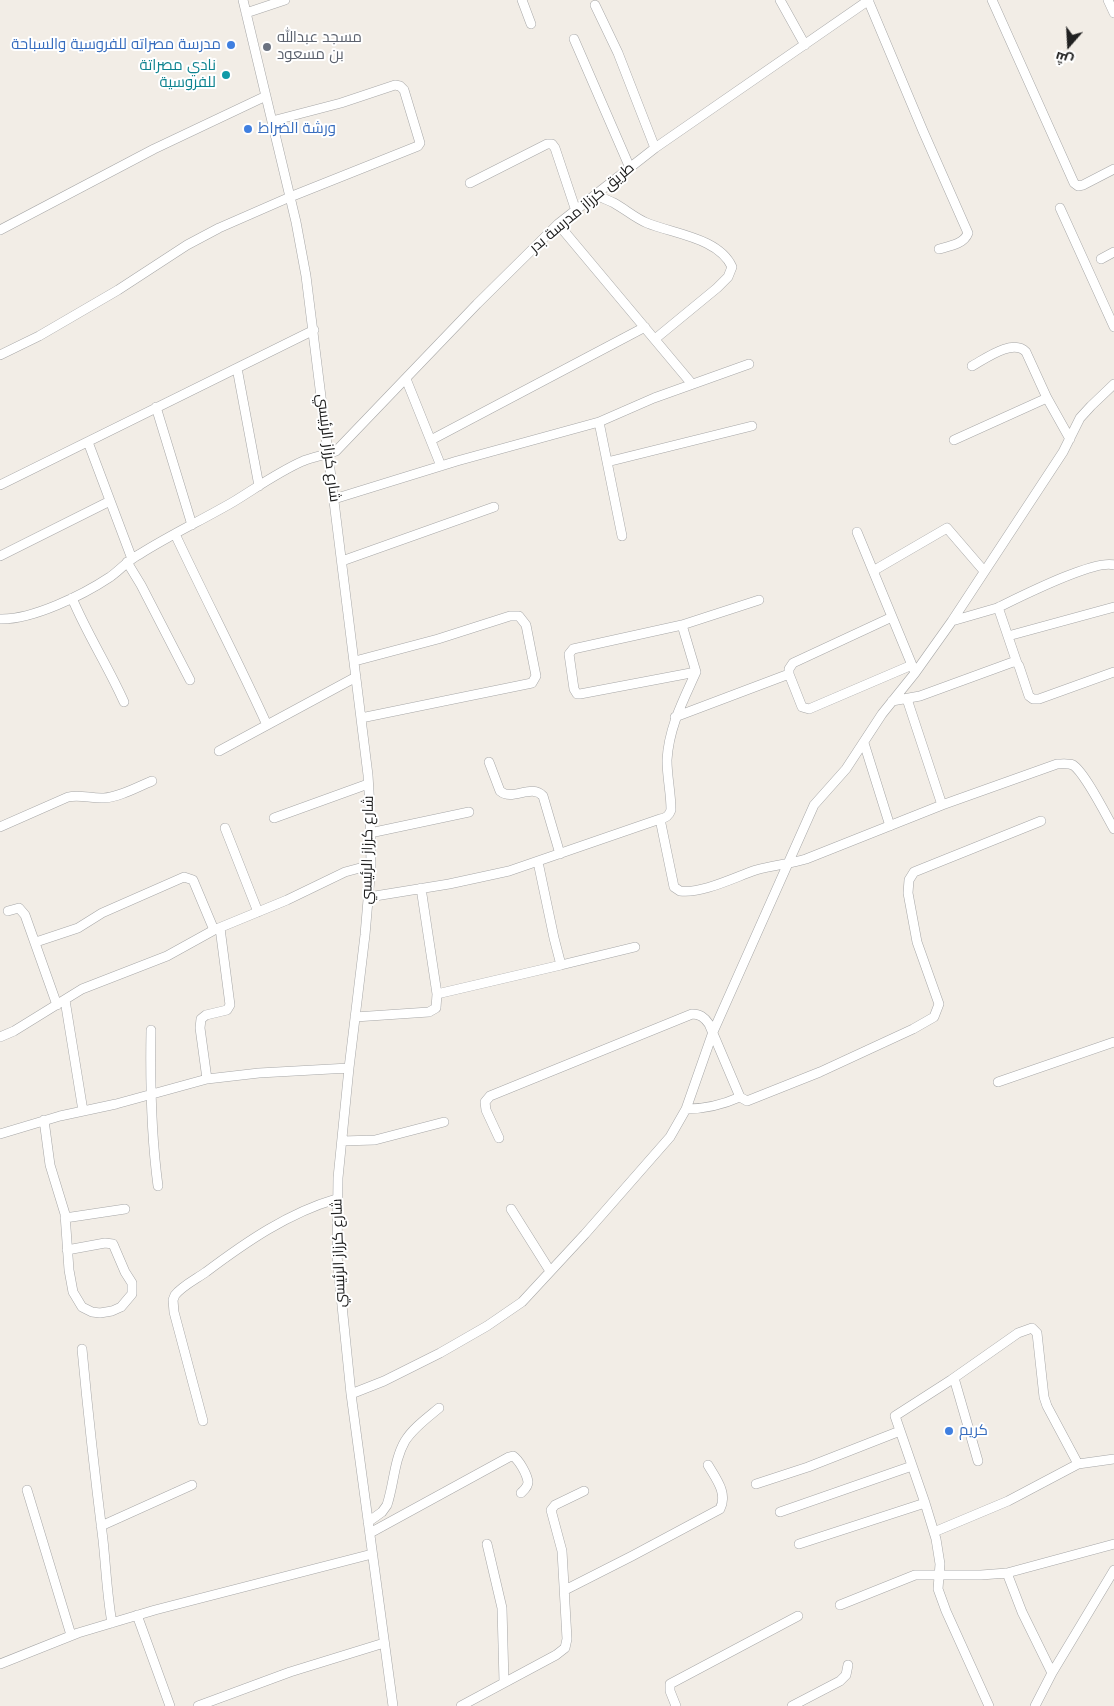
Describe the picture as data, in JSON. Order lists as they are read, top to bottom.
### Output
{
  "streets": {
    "street": ["طريق كرزاز مدرسة بدر", "شارع كرزاز الرئيسي"]
  },
  "crossings": [
    ["طريق كرزاز مدرسة بدر", "شارع كرزاز الرئيسي"]
  ],
  "places": [
    "مدرسة مصراته للفروسية والسباحة",
    "مسجد عبدالله بن مسعود",
    "نادي مصراتة للفروسية",
    "ورشة الضراط",
    "كريم"
  ],
  "north": "bottom"
}
